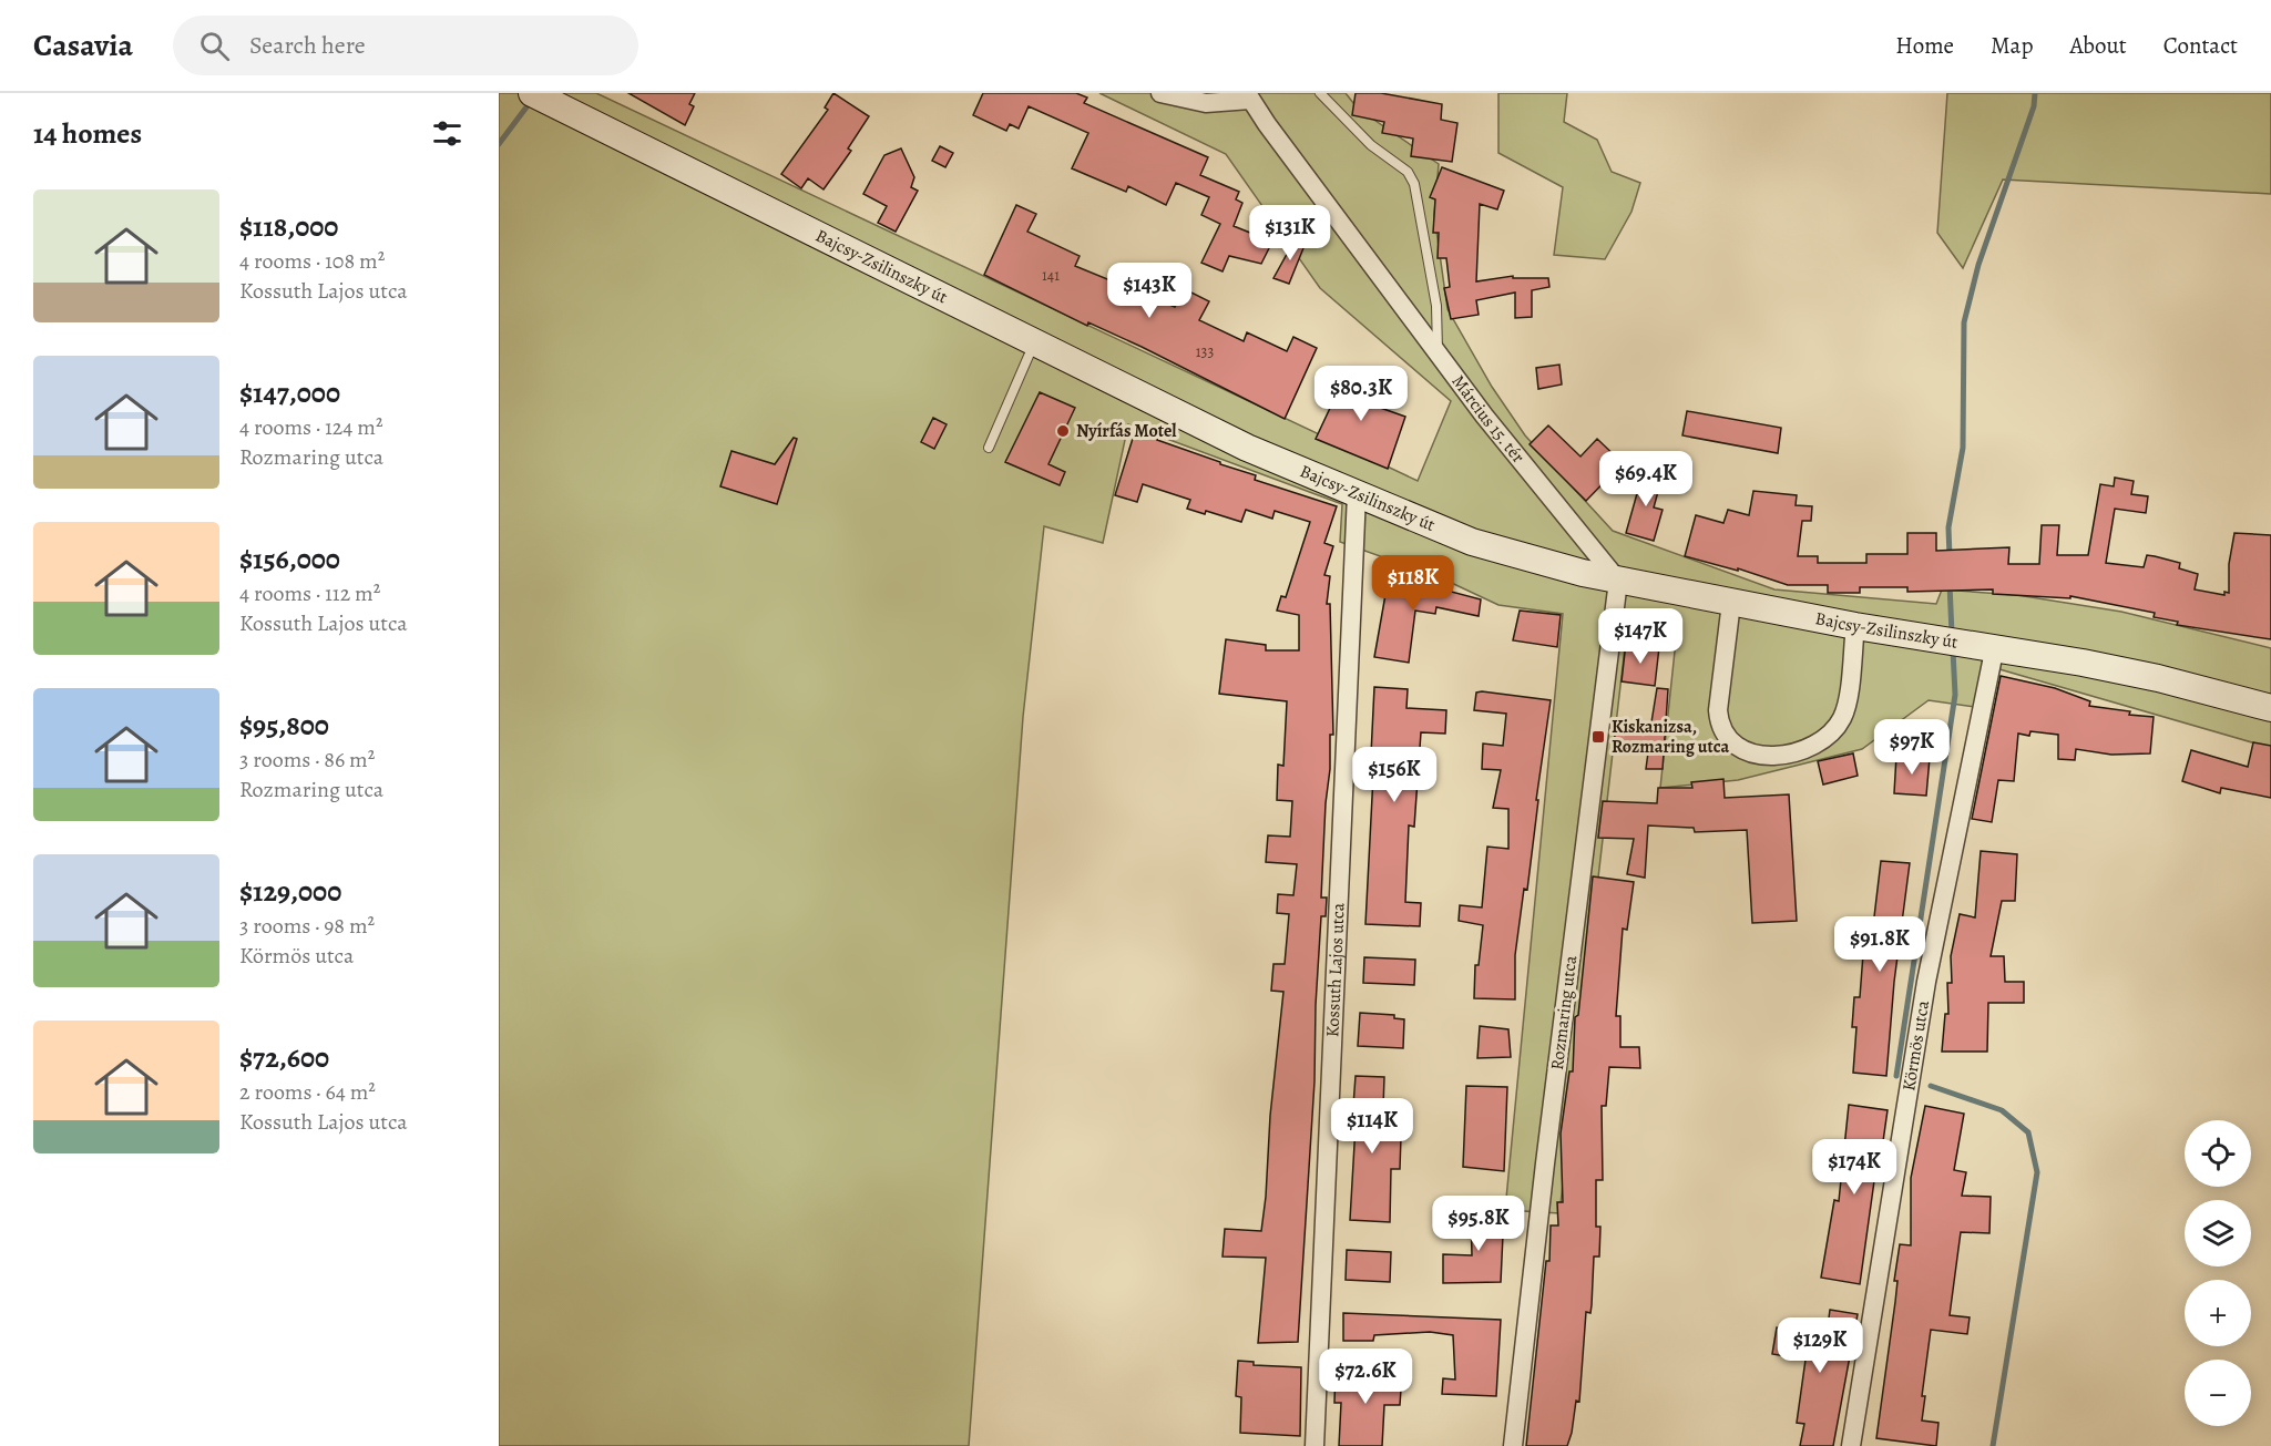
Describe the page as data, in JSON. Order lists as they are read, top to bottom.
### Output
{
  "streets": {
    "main road": ["Bajcsy-Zsilinszky út"],
    "street": [
      "Március 15. tér",
      "Kossuth Lajos utca",
      "Rozmaring utca",
      "Körmös utca"
    ]
  },
  "crossings": [
    ["Bajcsy-Zsilinszky út", "Március 15. tér"],
    ["Bajcsy-Zsilinszky út", "Kossuth Lajos utca"],
    ["Bajcsy-Zsilinszky út", "Rozmaring utca"],
    ["Bajcsy-Zsilinszky út", "Körmös utca"],
    ["Március 15. tér", "Rozmaring utca"]
  ],
  "places": {
    "other": ["Nyírfás Motel"],
    "transit": ["Kiskanizsa, Rozmaring utca"]
  },
  "house_numbers": ["141", "133"],
  "page": {
    "header": "Casavia",
    "search": "Search here",
    "nav": [
      "Home",
      "Map",
      "About",
      "Contact"
    ],
    "heading": "14 homes",
    "list": [
      {
        "name": "$118,000",
        "note": "4 rooms · 108 m² · Kossuth Lajos utca"
      },
      {
        "name": "$147,000",
        "note": "4 rooms · 124 m² · Rozmaring utca"
      },
      {
        "name": "$156,000",
        "note": "4 rooms · 112 m² · Kossuth Lajos utca"
      },
      {
        "name": "$95,800",
        "note": "3 rooms · 86 m² · Rozmaring utca"
      },
      {
        "name": "$129,000",
        "note": "3 rooms · 98 m² · Körmös utca"
      },
      {
        "name": "$72,600",
        "note": "2 rooms · 64 m² · Kossuth Lajos utca"
      }
    ],
    "price": [
      "$131K",
      "$143K",
      "$80.3K",
      "$69.4K",
      "$118K",
      "$147K",
      "$97K",
      "$156K",
      "$91.8K",
      "$114K",
      "$174K",
      "$95.8K",
      "$129K",
      "$72.6K"
    ],
    "map_buttons": ["+", "−"]
  }
}
